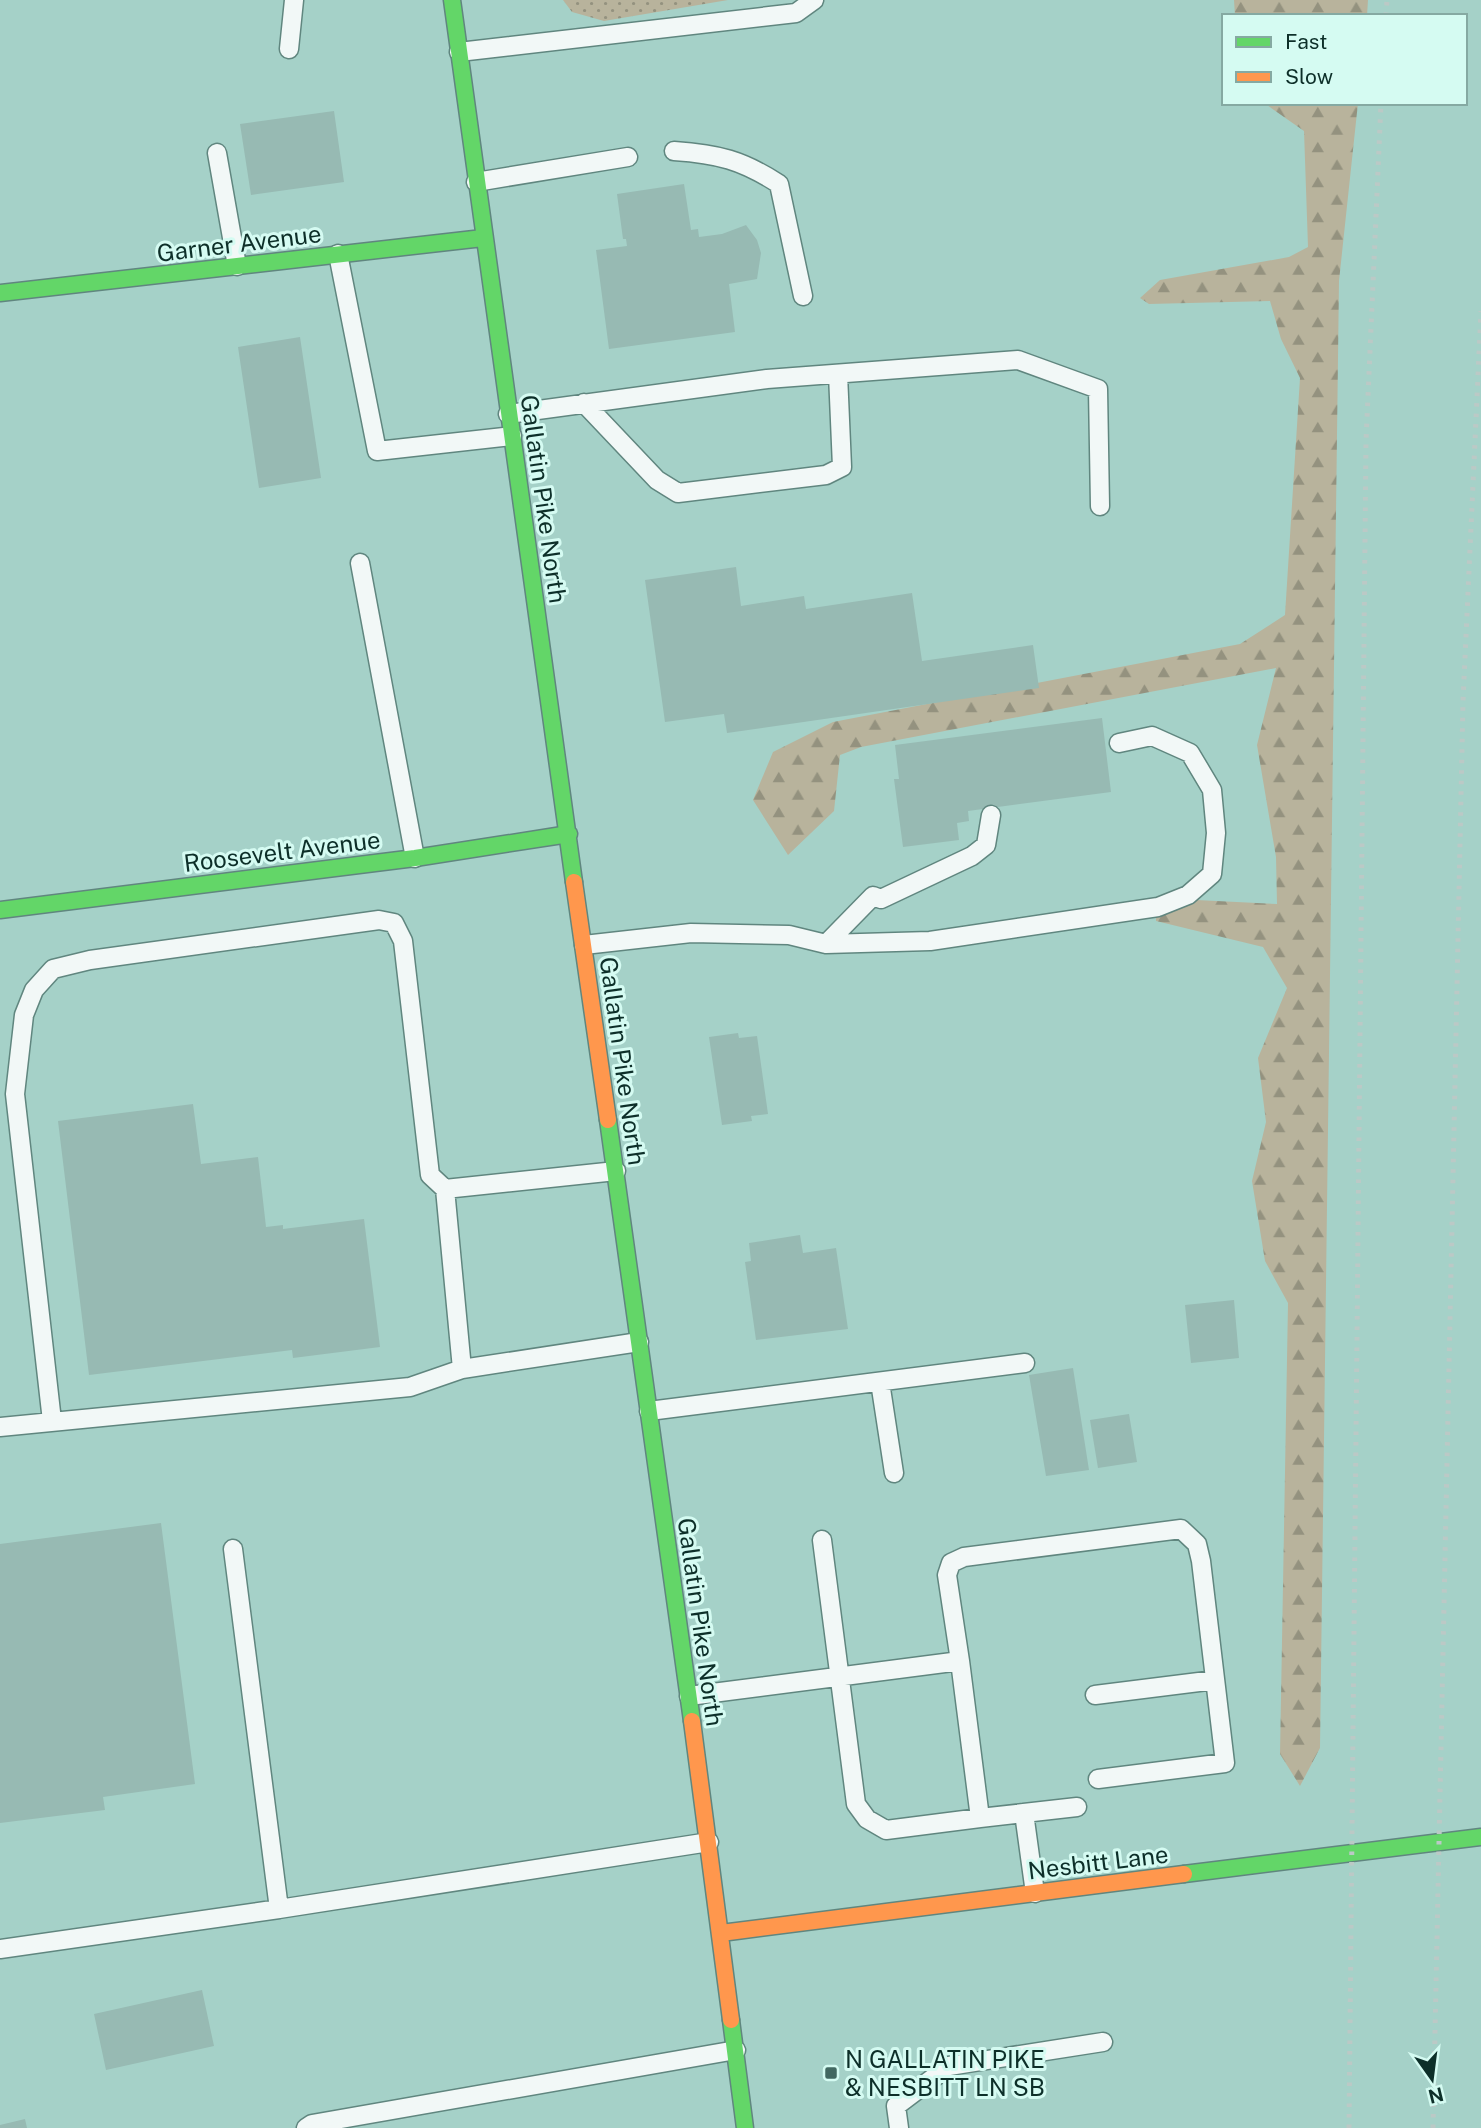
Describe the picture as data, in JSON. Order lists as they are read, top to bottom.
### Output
{
  "streets": {
    "main road": [
      "Garner Avenue",
      "Gallatin Pike North",
      "Roosevelt Avenue",
      "Nesbitt Lane"
    ]
  },
  "crossings": [
    ["Garner Avenue", "Gallatin Pike North"],
    ["Gallatin Pike North", "Roosevelt Avenue"],
    ["Gallatin Pike North", "Nesbitt Lane"]
  ],
  "places": {
    "transit": ["N GALLATIN PIKE & NESBITT LN SB"]
  },
  "legend": ["Fast", "Slow"],
  "north": "bottom"
}
